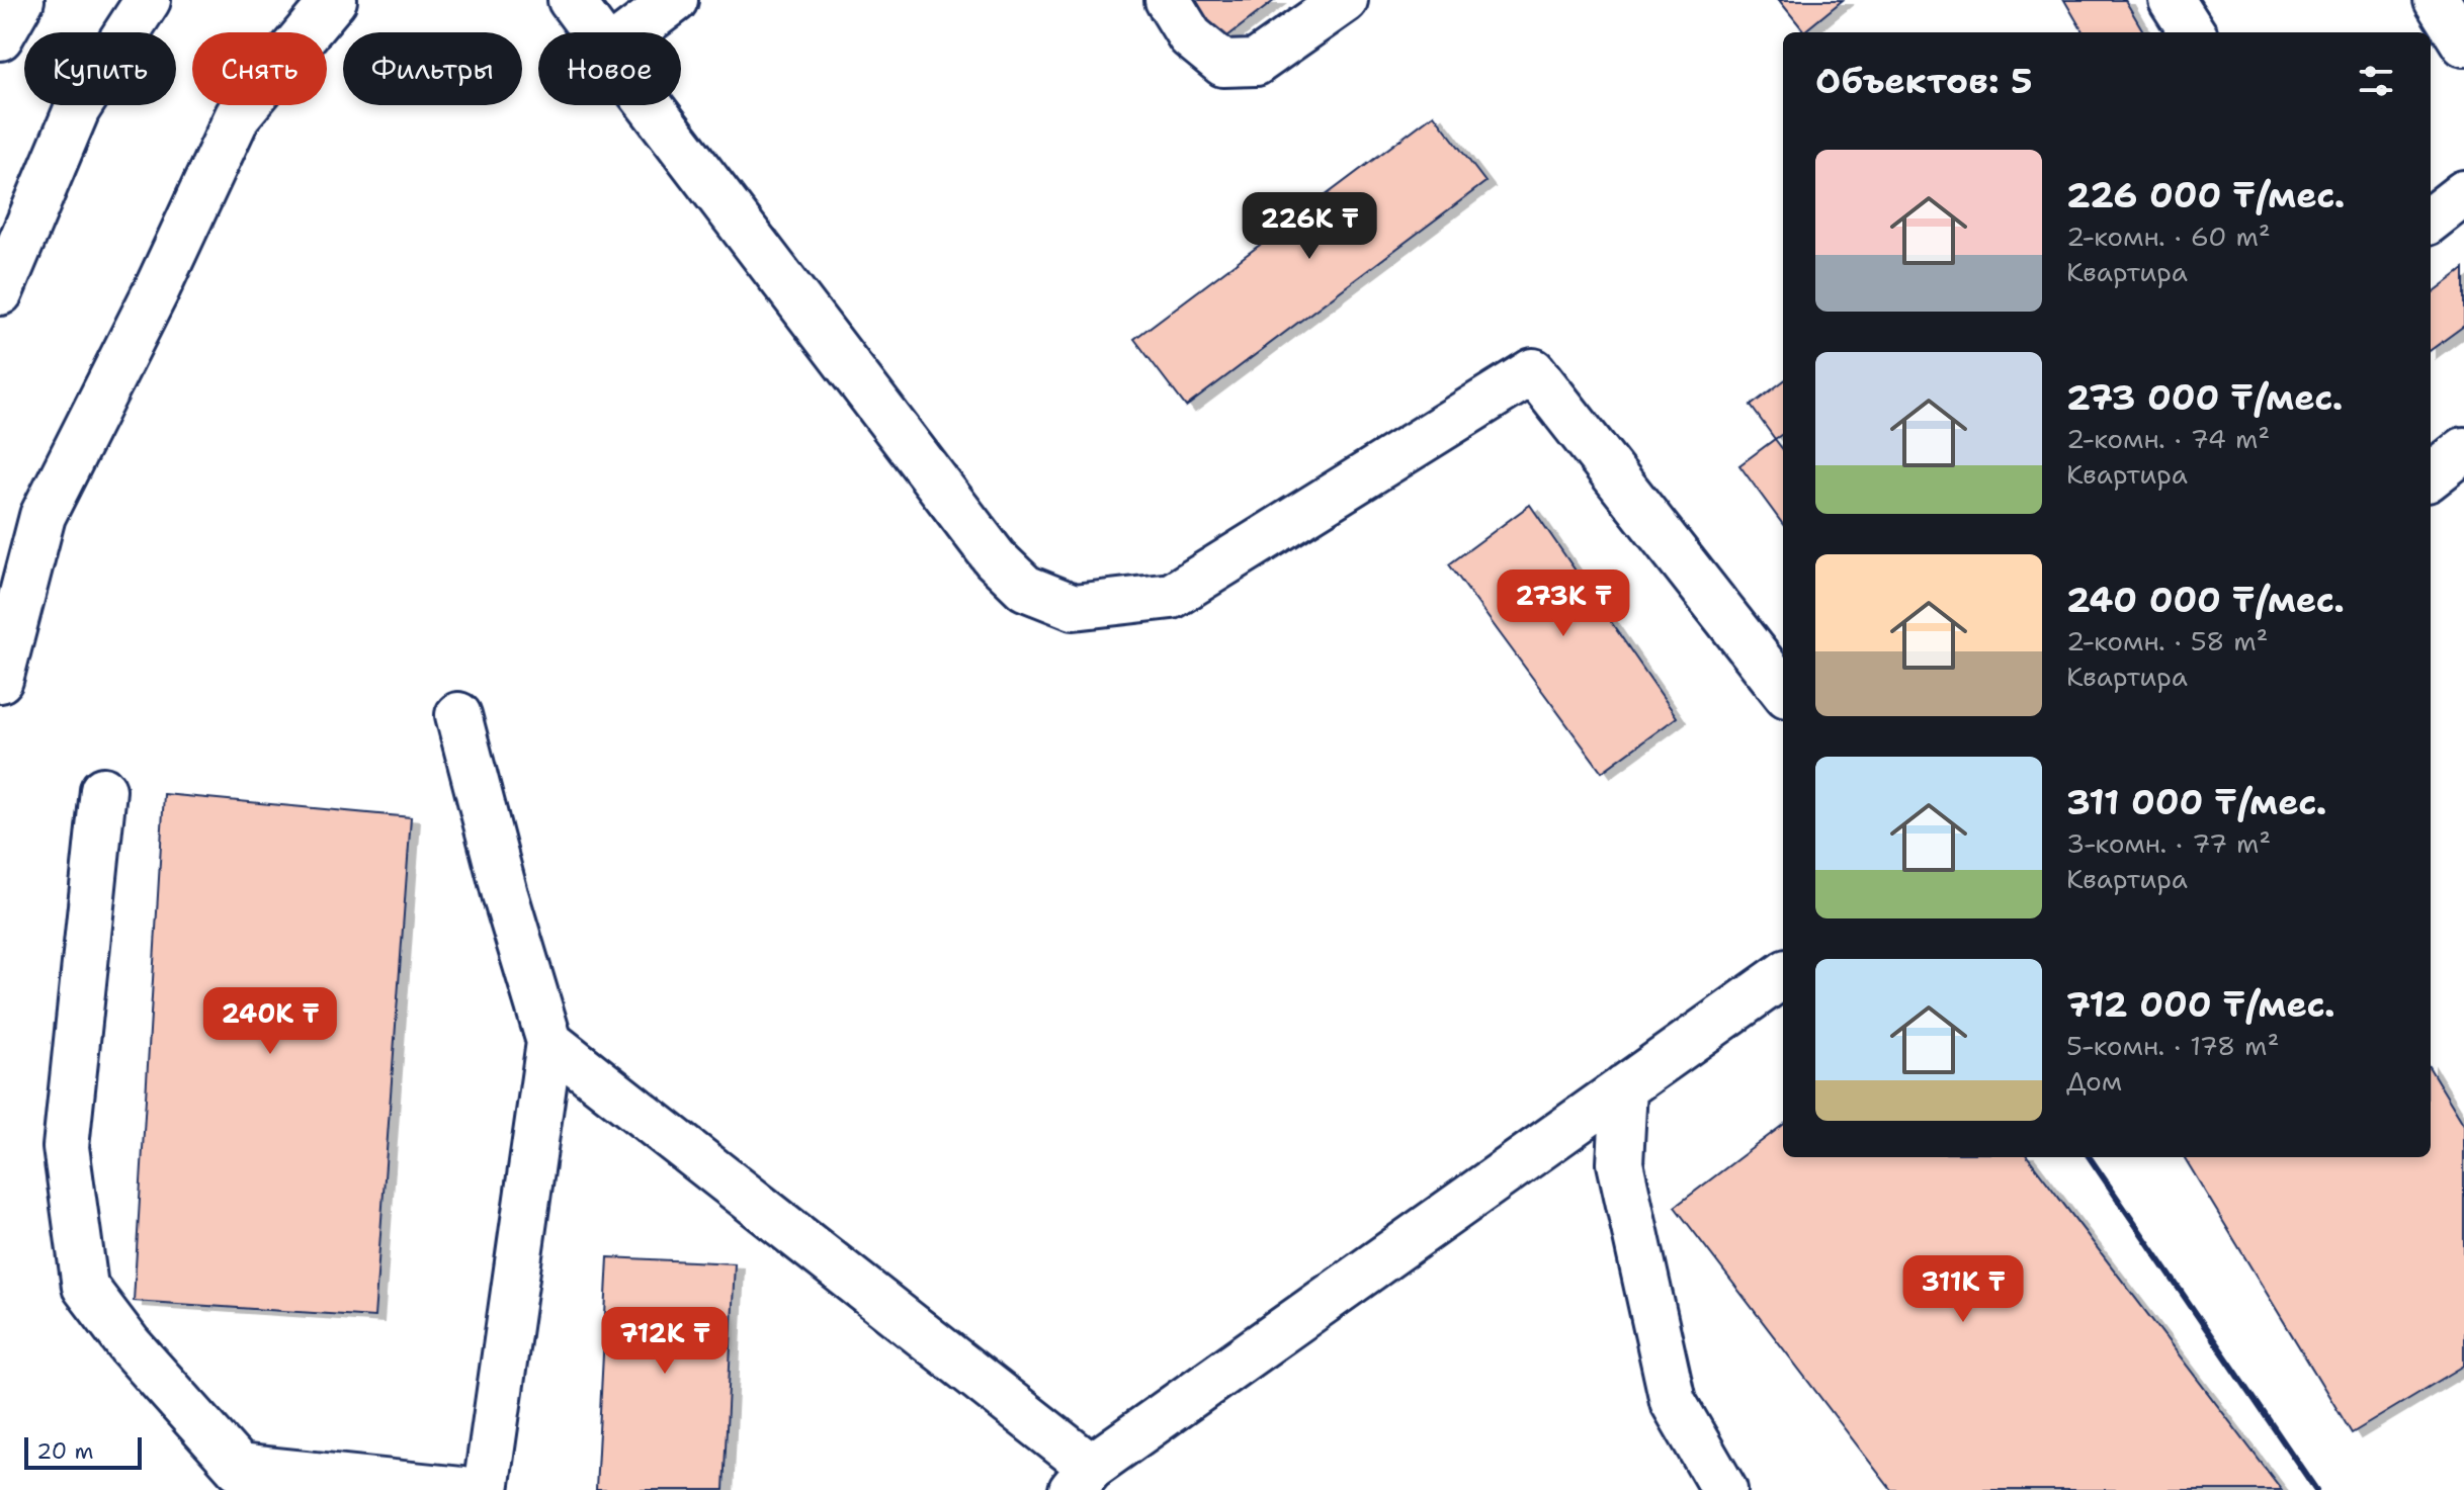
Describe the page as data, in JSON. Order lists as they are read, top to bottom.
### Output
{
  "scale_bar": "20 m",
  "page": {
    "chip": [
      "Купить",
      "Снять",
      "Фильтры",
      "Новое"
    ],
    "heading": "Объектов: 5",
    "list": [
      {
        "name": "226 000 ₸/мес.",
        "note": "2-комн. · 60 m² · Квартира"
      },
      {
        "name": "273 000 ₸/мес.",
        "note": "2-комн. · 74 m² · Квартира"
      },
      {
        "name": "240 000 ₸/мес.",
        "note": "2-комн. · 58 m² · Квартира"
      },
      {
        "name": "311 000 ₸/мес.",
        "note": "3-комн. · 77 m² · Квартира"
      },
      {
        "name": "712 000 ₸/мес.",
        "note": "5-комн. · 178 m² · Дом"
      }
    ],
    "price": [
      "226K ₸",
      "273K ₸",
      "240K ₸",
      "311K ₸",
      "712K ₸"
    ],
    "scale": "20 m"
  }
}
